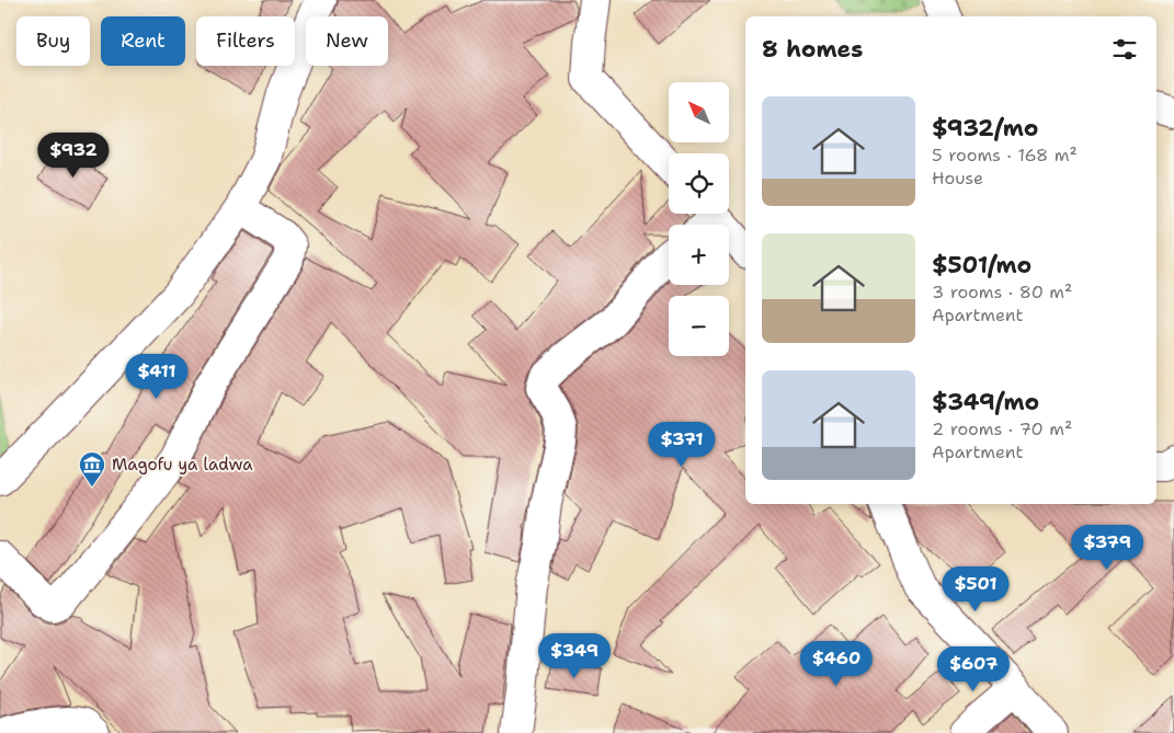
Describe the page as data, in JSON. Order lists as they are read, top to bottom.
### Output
{
  "places": {
    "museum": ["Magofu ya ladwa"]
  },
  "north": "top left",
  "page": {
    "chip": [
      "Buy",
      "Rent",
      "Filters",
      "New"
    ],
    "heading": "8 homes",
    "map_buttons": ["+", "−"],
    "list": [
      {
        "name": "$932/mo",
        "note": "5 rooms · 168 m² · House"
      },
      {
        "name": "$501/mo",
        "note": "3 rooms · 80 m² · Apartment"
      },
      {
        "name": "$349/mo",
        "note": "2 rooms · 70 m² · Apartment"
      }
    ],
    "price": [
      "$932",
      "$411",
      "$371",
      "$379",
      "$501",
      "$349",
      "$460",
      "$607"
    ]
  }
}
